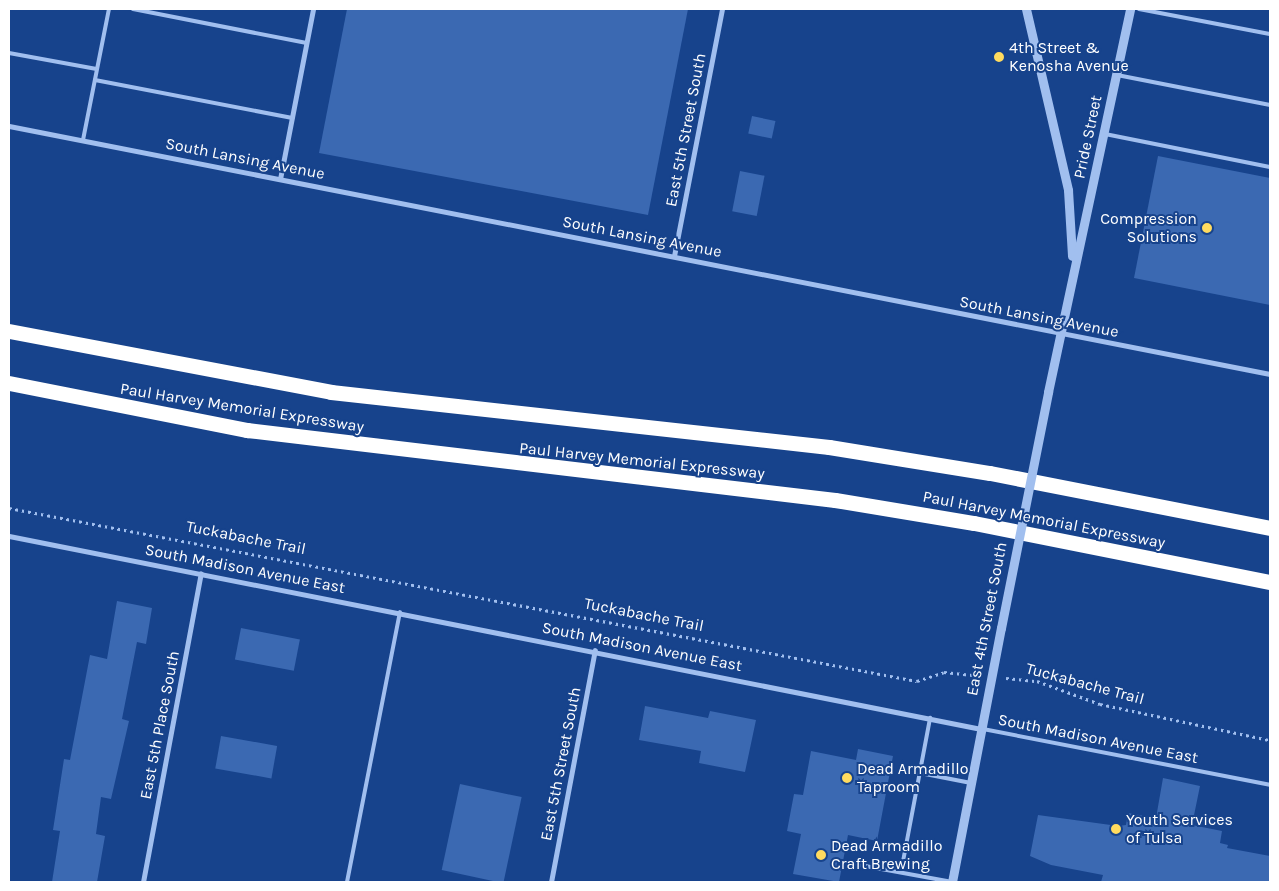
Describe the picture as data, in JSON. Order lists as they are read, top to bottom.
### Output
{
  "streets": {
    "highway": ["Paul Harvey Memorial Expressway"],
    "street": [
      "East 5th Street South",
      "Pride Street",
      "South Lansing Avenue",
      "South Madison Avenue East",
      "East 4th Street South",
      "East 5th Place South"
    ],
    "path": ["Tuckabache Trail"]
  },
  "crossings": [
    ["East 5th Street South", "South Lansing Avenue"],
    ["East 5th Street South", "South Madison Avenue East"],
    ["Pride Street", "South Lansing Avenue"],
    ["Pride Street", "East 4th Street South"],
    ["South Lansing Avenue", "East 4th Street South"],
    ["Tuckabache Trail", "East 4th Street South"],
    ["South Madison Avenue East", "East 4th Street South"],
    ["South Madison Avenue East", "East 5th Place South"]
  ],
  "places": [
    "4th Street & Kenosha Avenue",
    "Compression Solutions",
    "Dead Armadillo Taproom",
    "Youth Services of Tulsa",
    "Dead Armadillo Craft Brewing"
  ]
}
